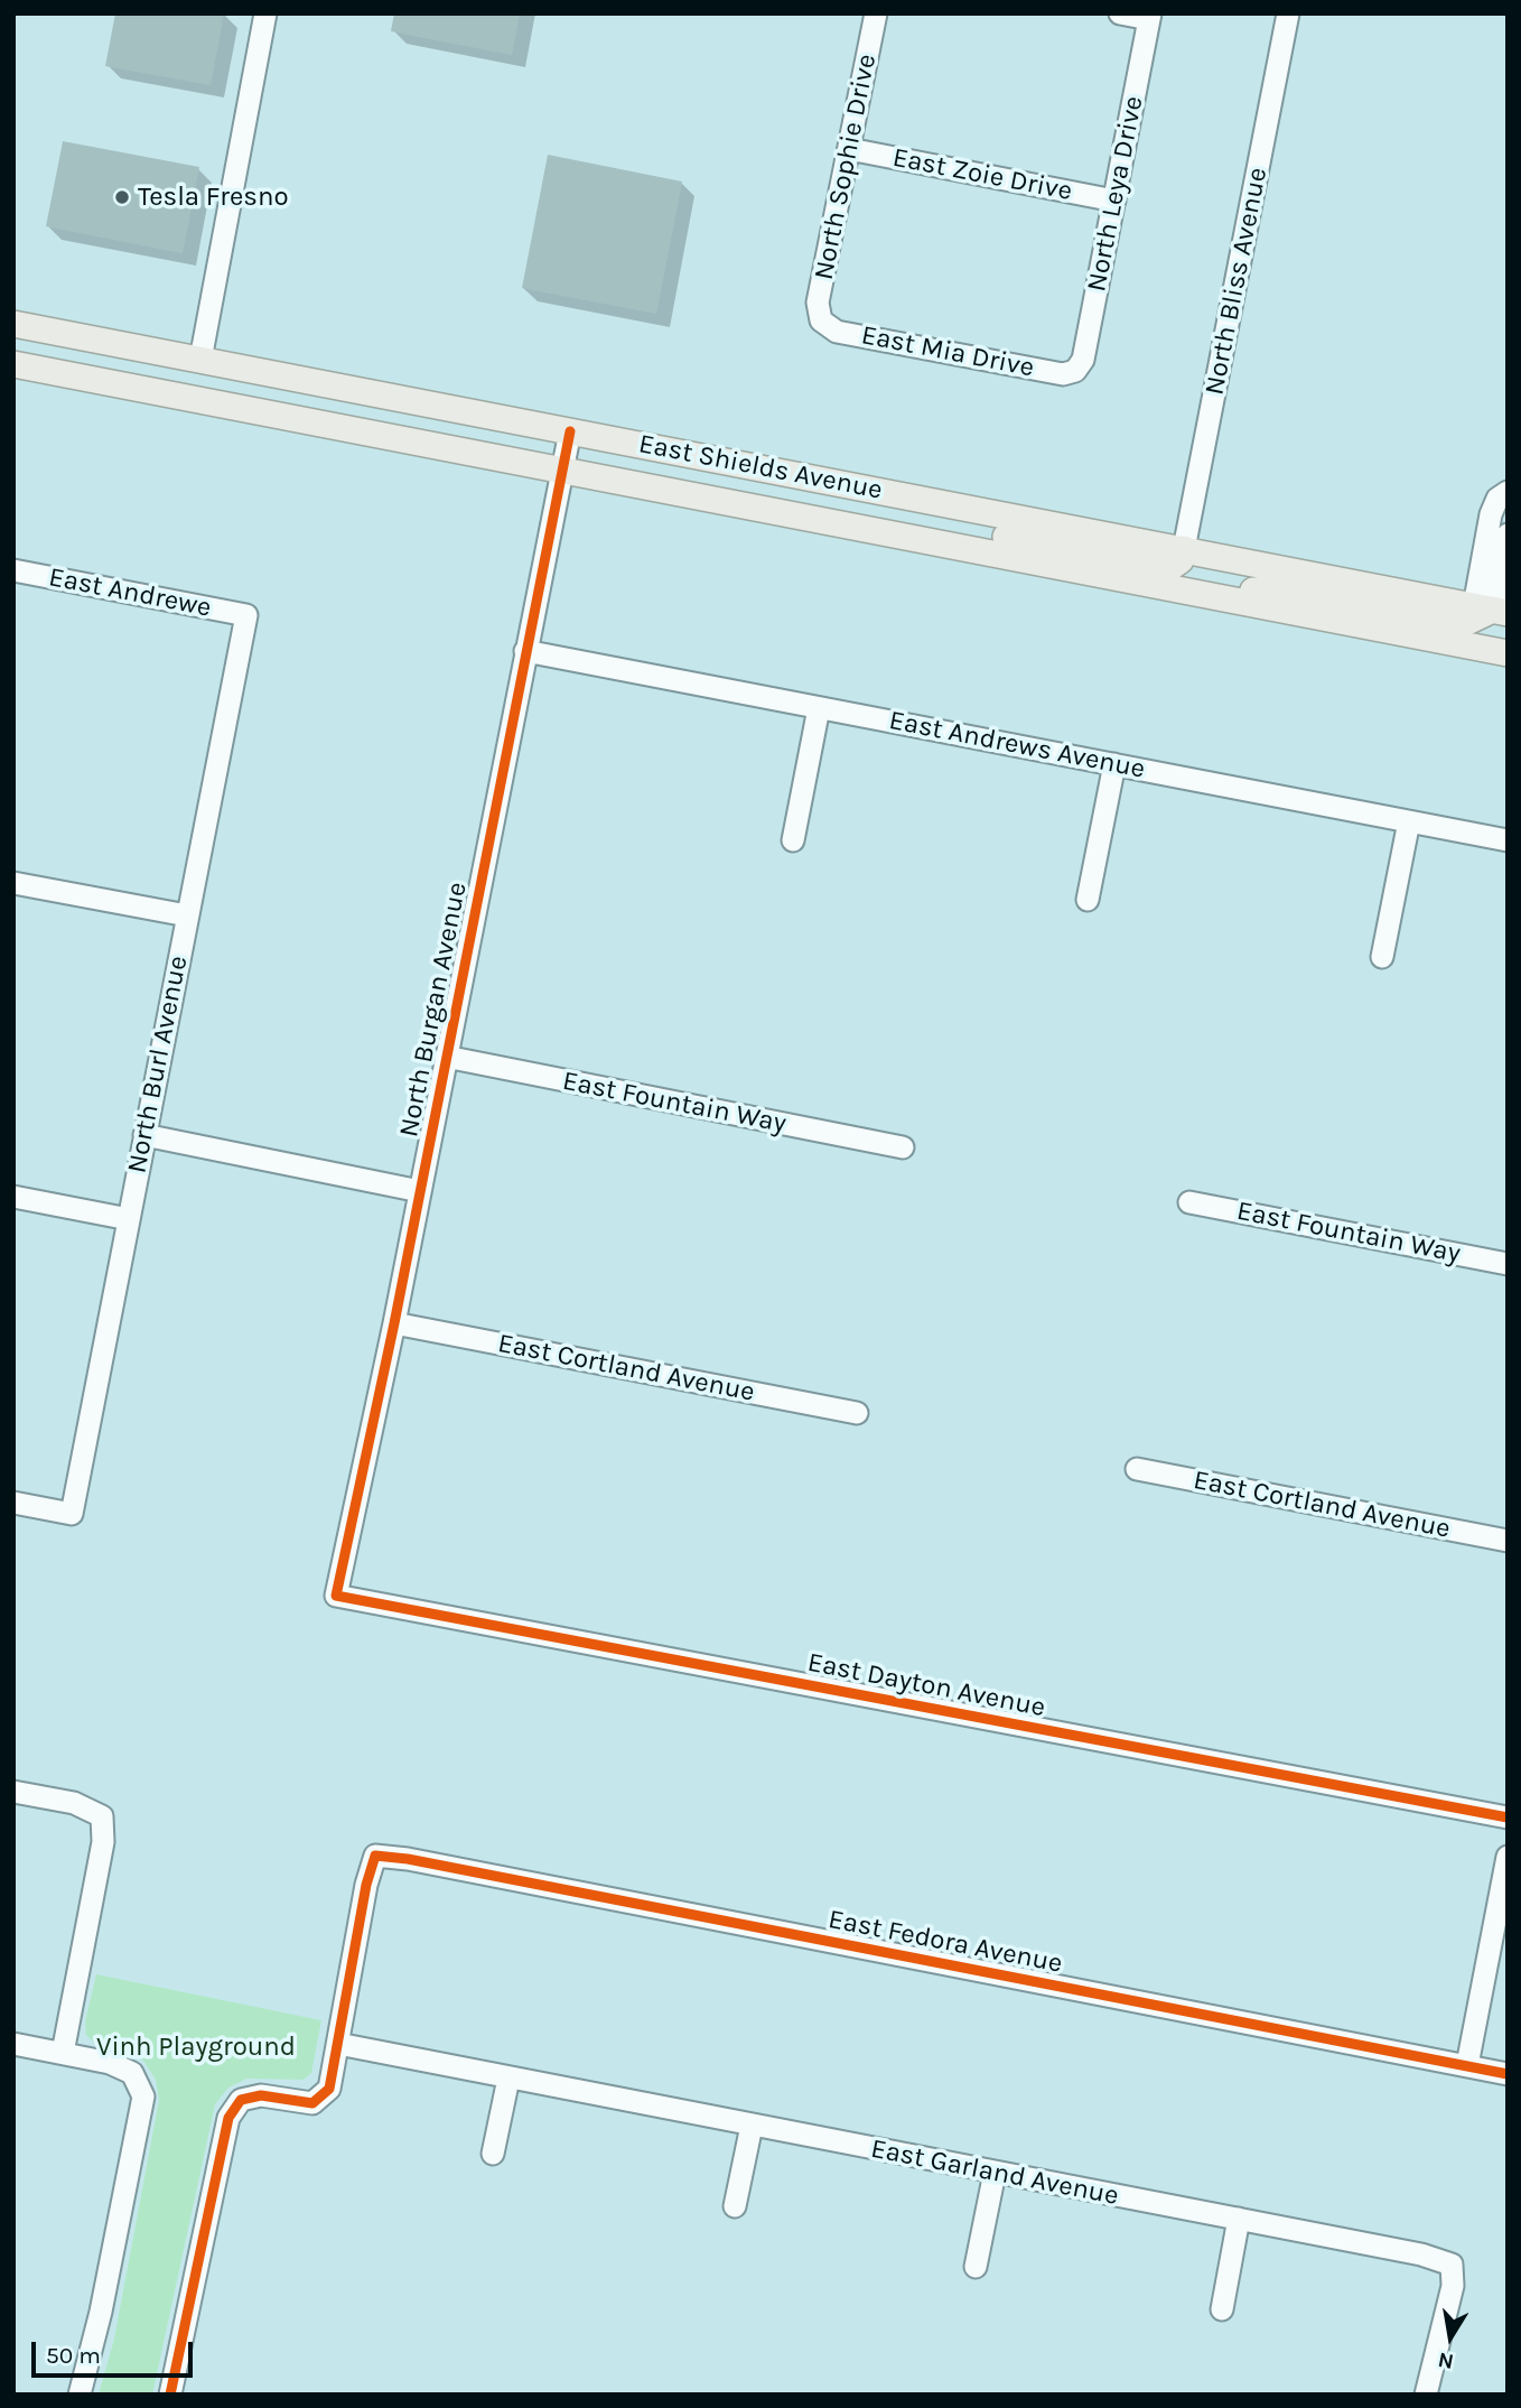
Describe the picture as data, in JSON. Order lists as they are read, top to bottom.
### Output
{
  "streets": {
    "main road": ["East Shields Avenue"],
    "street": [
      "North Sophie Drive",
      "East Zoie Drive",
      "North Leya Drive",
      "North Bliss Avenue",
      "East Mia Drive",
      "East Andrewe",
      "East Andrews Avenue",
      "North Burgan Avenue",
      "North Burl Avenue",
      "East Fountain Way",
      "East Cortland Avenue",
      "East Dayton Avenue",
      "East Fedora Avenue",
      "East Garland Avenue"
    ]
  },
  "crossings": [
    ["North Sophie Drive", "East Zoie Drive"],
    ["North Sophie Drive", "East Mia Drive"],
    ["East Zoie Drive", "North Leya Drive"],
    ["North Leya Drive", "East Mia Drive"],
    ["North Bliss Avenue", "East Shields Avenue"],
    ["East Shields Avenue", "North Burgan Avenue"],
    ["East Andrewe", "North Burl Avenue"],
    ["East Andrews Avenue", "North Burgan Avenue"],
    ["North Burgan Avenue", "East Fountain Way"],
    ["North Burgan Avenue", "East Cortland Avenue"],
    ["North Burgan Avenue", "East Dayton Avenue"],
    ["East Fedora Avenue", "East Garland Avenue"]
  ],
  "parks": ["Vinh Playground"],
  "places": ["Tesla Fresno"],
  "scale_bar": "50 m",
  "north": "bottom"
}
